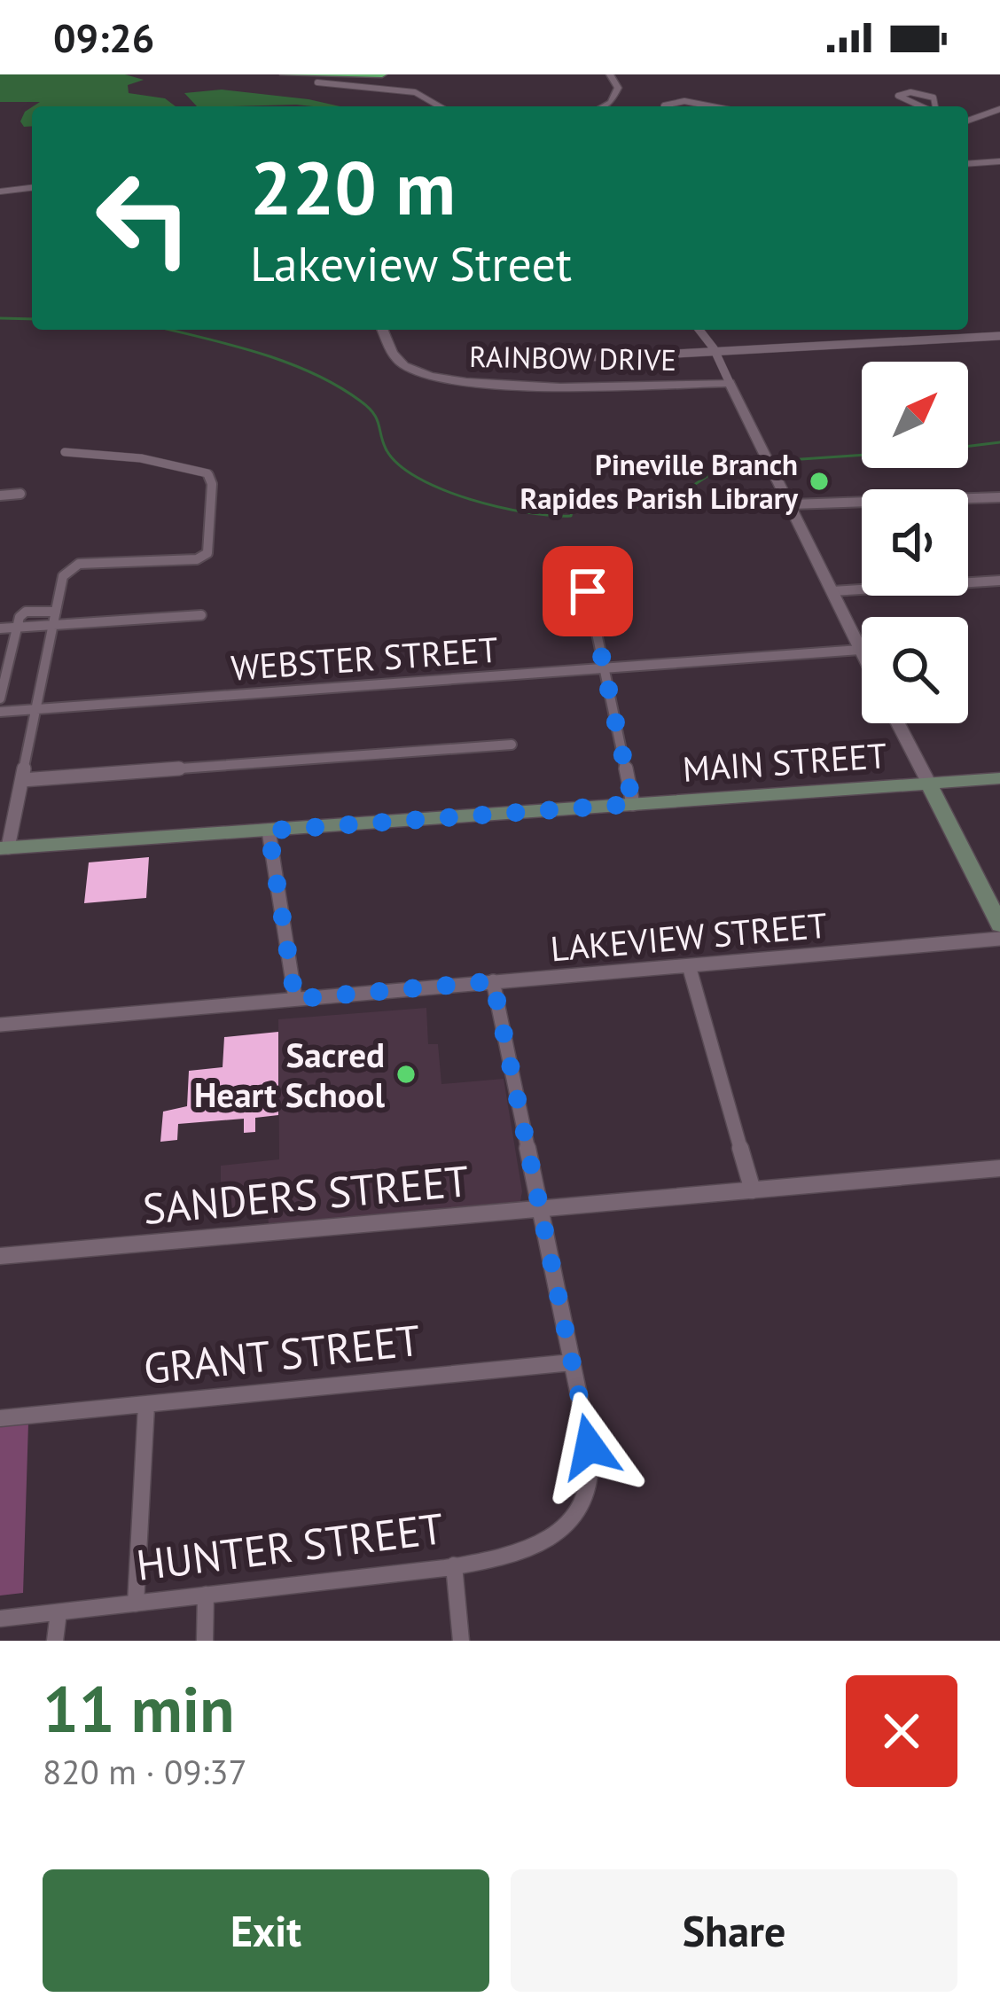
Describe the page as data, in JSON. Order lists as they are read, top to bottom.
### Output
{
  "streets": {
    "main road": ["MAIN STREET"],
    "street": [
      "RAINBOW DRIVE",
      "WEBSTER STREET",
      "LAKEVIEW STREET",
      "SANDERS STREET",
      "GRANT STREET",
      "HUNTER STREET"
    ]
  },
  "crossings": [
    ["GRANT STREET", "HUNTER STREET"]
  ],
  "places": ["Pineville Branch Rapides Parish Library", "Sacred Heart School"],
  "north": "top right",
  "page": {
    "status": "09:26",
    "turn": ["220 m", "Lakeview Street"],
    "heading": ["11 min", "820 m · 09:37"],
    "buttons": ["Exit", "Share"]
  }
}
